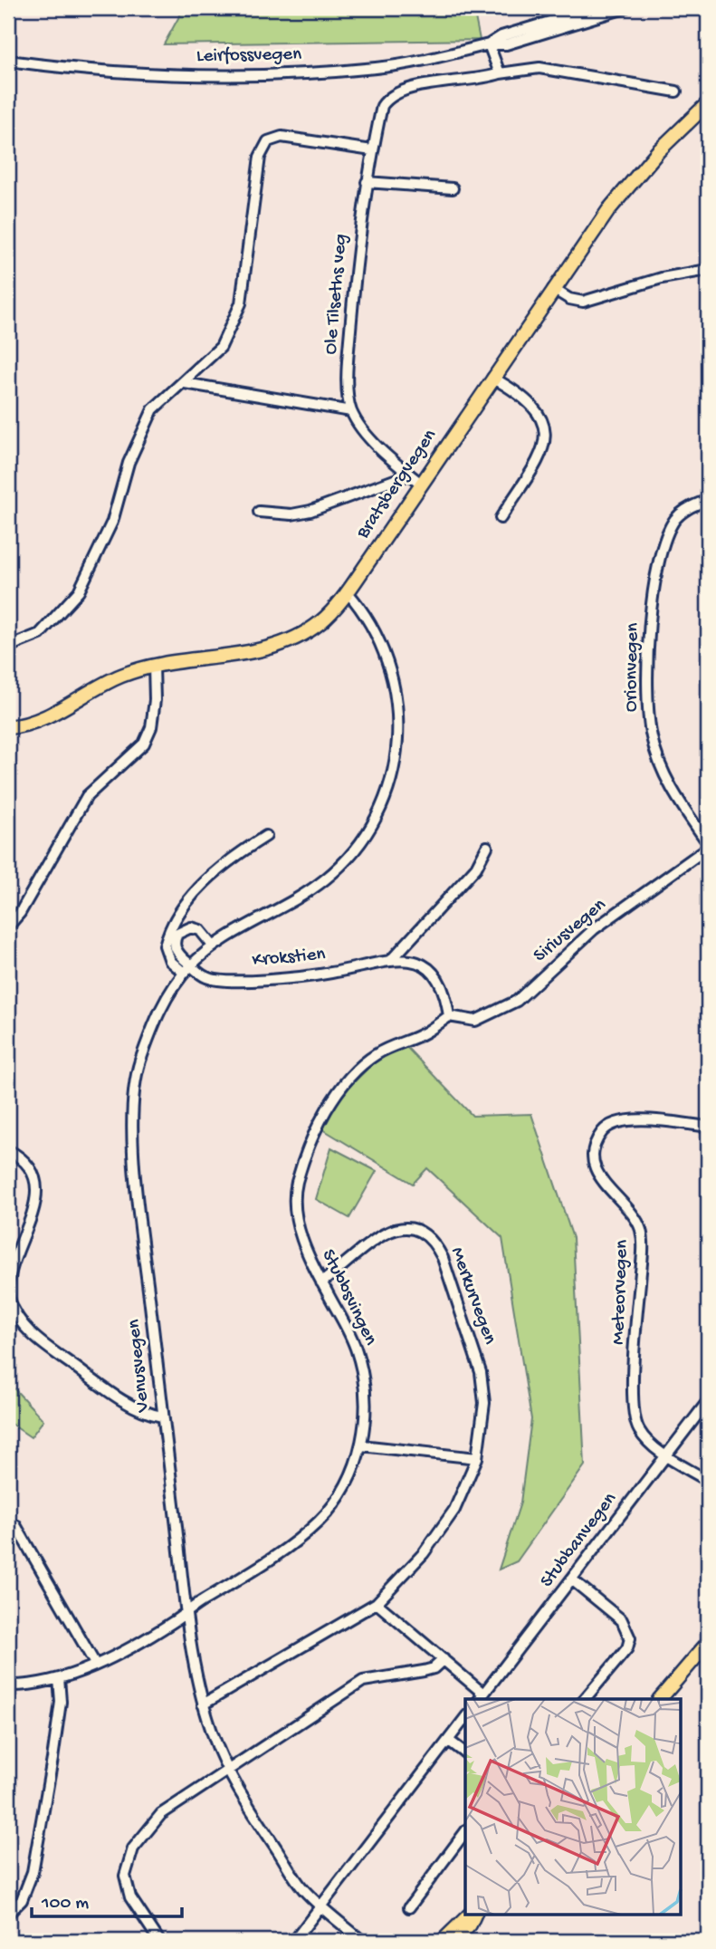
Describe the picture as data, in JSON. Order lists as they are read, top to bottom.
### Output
{
  "streets": {
    "main road": ["Bratsbergvegen"],
    "street": [
      "Leirfossvegen",
      "Ole Tilseths veg",
      "Orionvegen",
      "Siriusvegen",
      "Krokstien",
      "Meteorvegen",
      "Merkurvegen",
      "Stubbsvingen",
      "Venusvegen",
      "Stubbanvegen"
    ]
  },
  "crossings": [
    ["Bratsbergvegen", "Venusvegen"],
    ["Siriusvegen", "Krokstien"],
    ["Siriusvegen", "Stubbsvingen"],
    ["Krokstien", "Stubbsvingen"],
    ["Krokstien", "Venusvegen"],
    ["Meteorvegen", "Stubbanvegen"],
    ["Merkurvegen", "Stubbsvingen"],
    ["Merkurvegen", "Venusvegen"],
    ["Stubbsvingen", "Venusvegen"]
  ],
  "scale_bar": "100 m"
}
